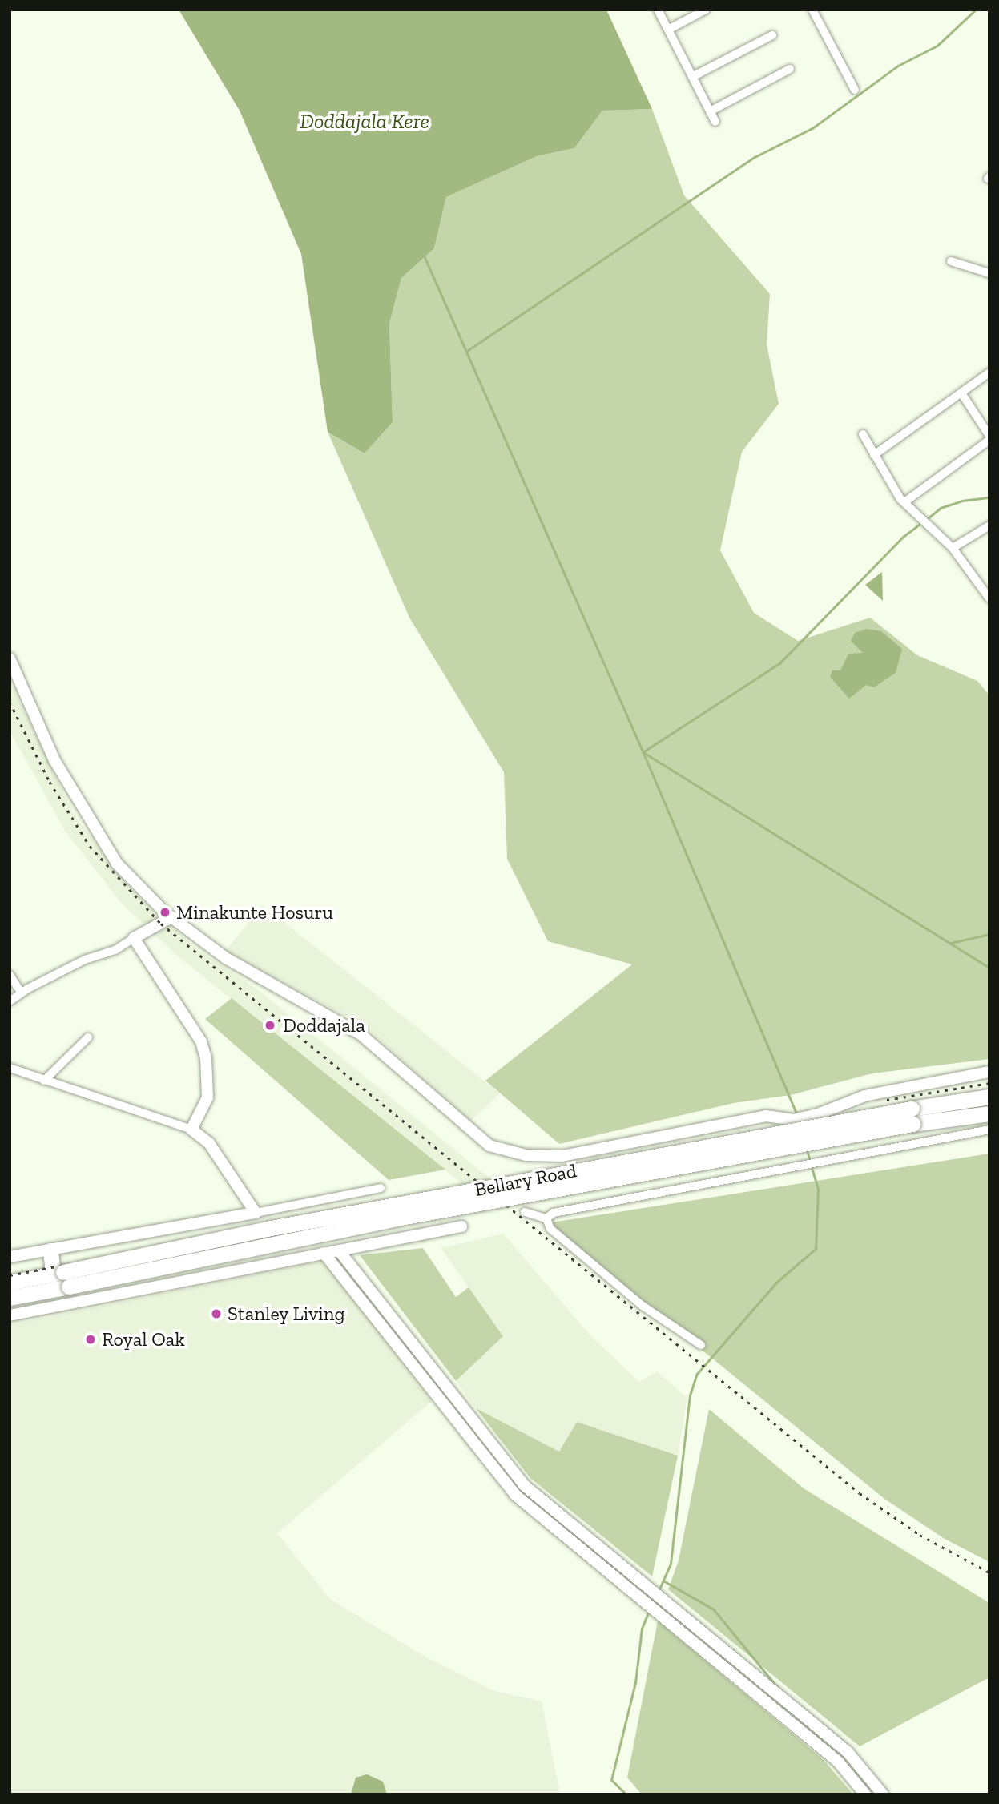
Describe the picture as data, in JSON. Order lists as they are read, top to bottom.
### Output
{
  "streets": {
    "highway": ["Bellary Road"]
  },
  "water": ["Doddajala Kere"],
  "places": [
    "Minakunte Hosuru",
    "Doddajala",
    "Stanley Living",
    "Royal Oak"
  ]
}
